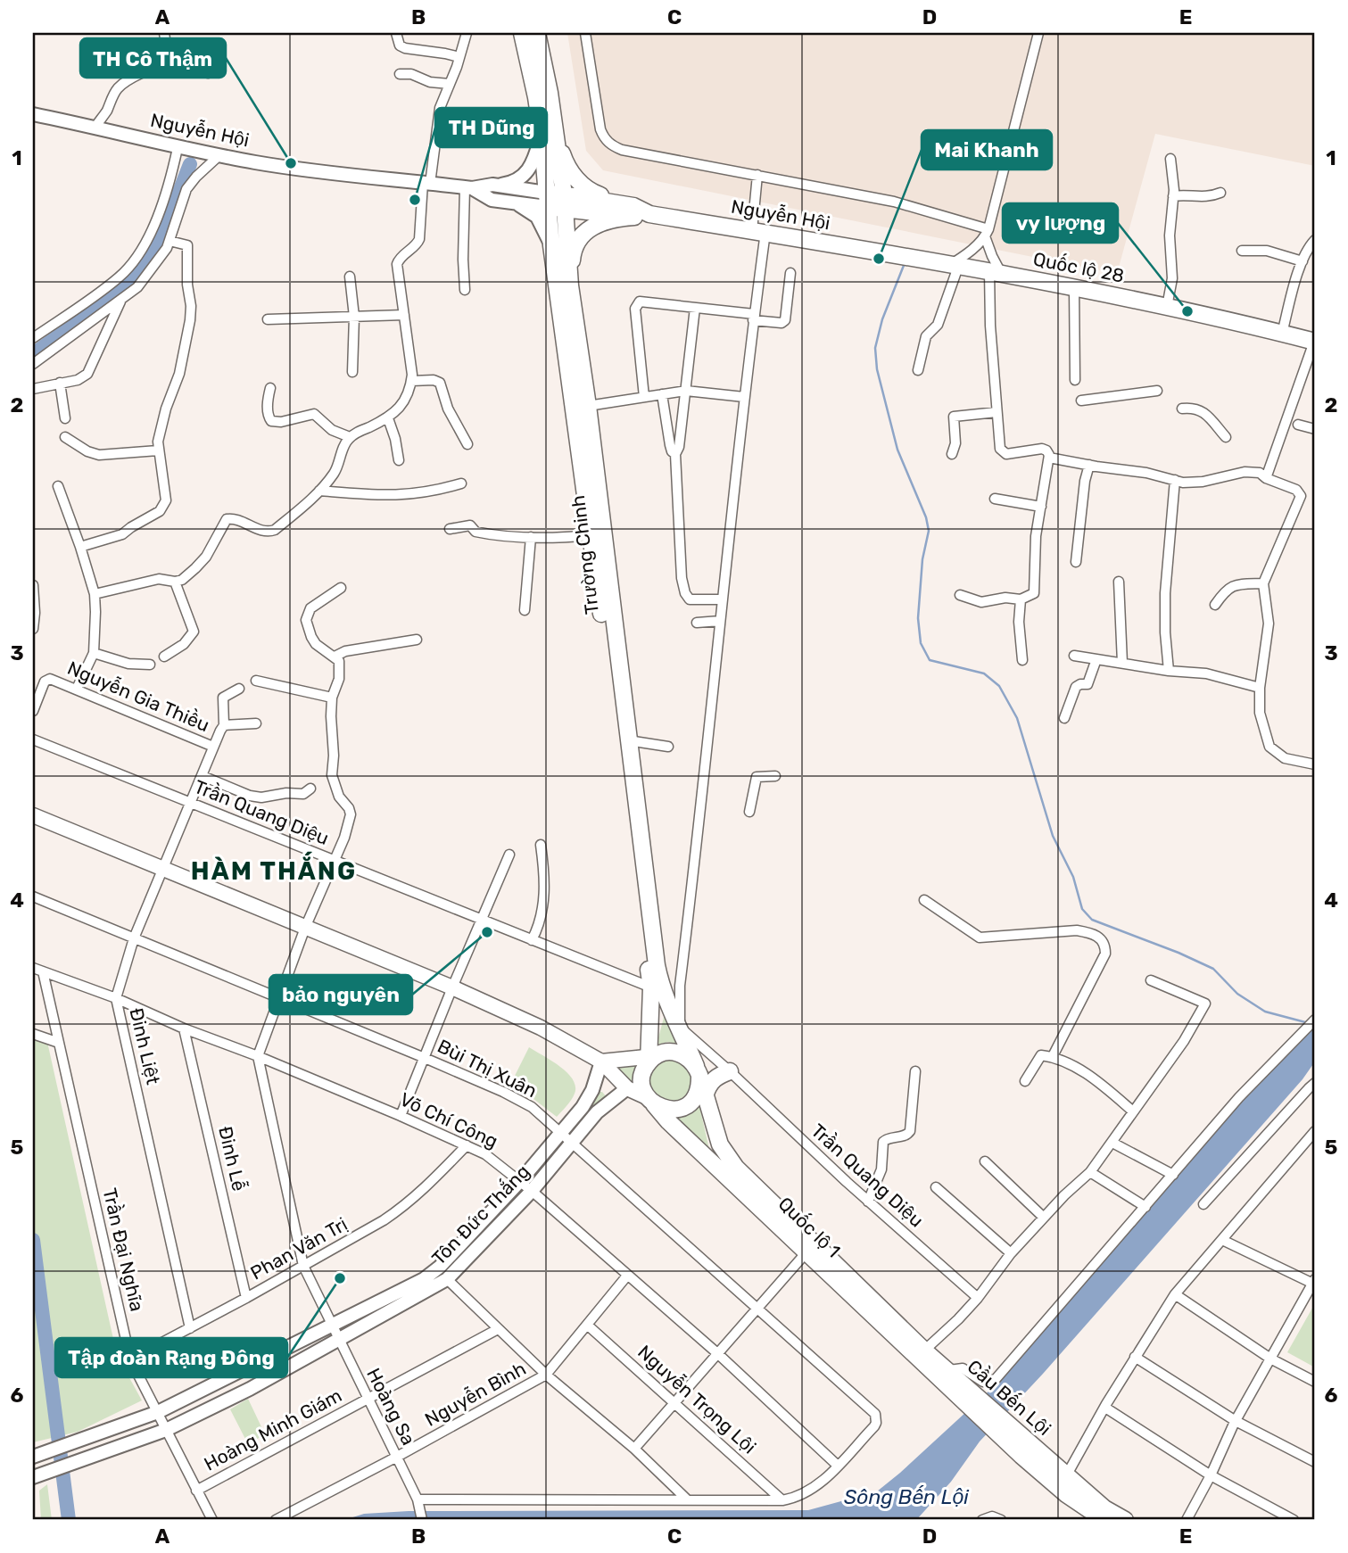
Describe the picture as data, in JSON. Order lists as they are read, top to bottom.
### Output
{
  "streets": {
    "highway": [
      "Nguyễn Hội",
      "Quốc lộ 28",
      "Trường Chinh",
      "Quốc lộ 1",
      "Cầu Bến Lội"
    ],
    "main road": ["Tôn Đức Thắng"],
    "street": [
      "Nguyễn Gia Thiều",
      "Trần Quang Diệu",
      "Đinh Liệt",
      "Bùi Thị Xuân",
      "Võ Chí Công",
      "Đinh Lễ",
      "Phan Văn Trị",
      "Trần Đại Nghĩa",
      "Nguyễn Bình",
      "Nguyễn Trọng Lội",
      "Hoàng Sa",
      "Hoàng Minh Giám"
    ]
  },
  "crossings": [
    ["Nguyễn Hội", "Quốc lộ 28"],
    ["Nguyễn Hội", "Trường Chinh"],
    ["Trường Chinh", "Trần Quang Diệu"],
    ["Trường Chinh", "Quốc lộ 1"],
    ["Nguyễn Gia Thiều", "Đinh Liệt"],
    ["Trần Quang Diệu", "Đinh Liệt"],
    ["Đinh Liệt", "Bùi Thị Xuân"],
    ["Đinh Liệt", "Võ Chí Công"],
    ["Đinh Liệt", "Phan Văn Trị"],
    ["Bùi Thị Xuân", "Võ Chí Công"],
    ["Bùi Thị Xuân", "Tôn Đức Thắng"],
    ["Võ Chí Công", "Đinh Lễ"],
    ["Võ Chí Công", "Tôn Đức Thắng"],
    ["Võ Chí Công", "Phan Văn Trị"],
    ["Võ Chí Công", "Trần Đại Nghĩa"],
    ["Võ Chí Công", "Nguyễn Bình"],
    ["Võ Chí Công", "Hoàng Sa"],
    ["Đinh Lễ", "Phan Văn Trị"],
    ["Tôn Đức Thắng", "Trần Đại Nghĩa"],
    ["Tôn Đức Thắng", "Hoàng Sa"],
    ["Quốc lộ 1", "Cầu Bến Lội"],
    ["Phan Văn Trị", "Trần Đại Nghĩa"],
    ["Phan Văn Trị", "Hoàng Sa"],
    ["Trần Đại Nghĩa", "Hoàng Minh Giám"],
    ["Nguyễn Bình", "Nguyễn Trọng Lội"],
    ["Nguyễn Bình", "Hoàng Sa"],
    ["Hoàng Sa", "Hoàng Minh Giám"]
  ],
  "districts": ["HÀM THẮNG"],
  "water": ["Sông Bến Lội"],
  "places": [
    "TH Cô Thậm",
    "TH Dũng",
    "Mai Khanh",
    "vy lượng",
    "bảo nguyên",
    "Tập đoàn Rạng Đông"
  ],
  "grid": {
    "columns": [
      "A",
      "B",
      "C",
      "D",
      "E"
    ],
    "rows": [
      "1",
      "2",
      "3",
      "4",
      "5",
      "6"
    ]
  }
}
